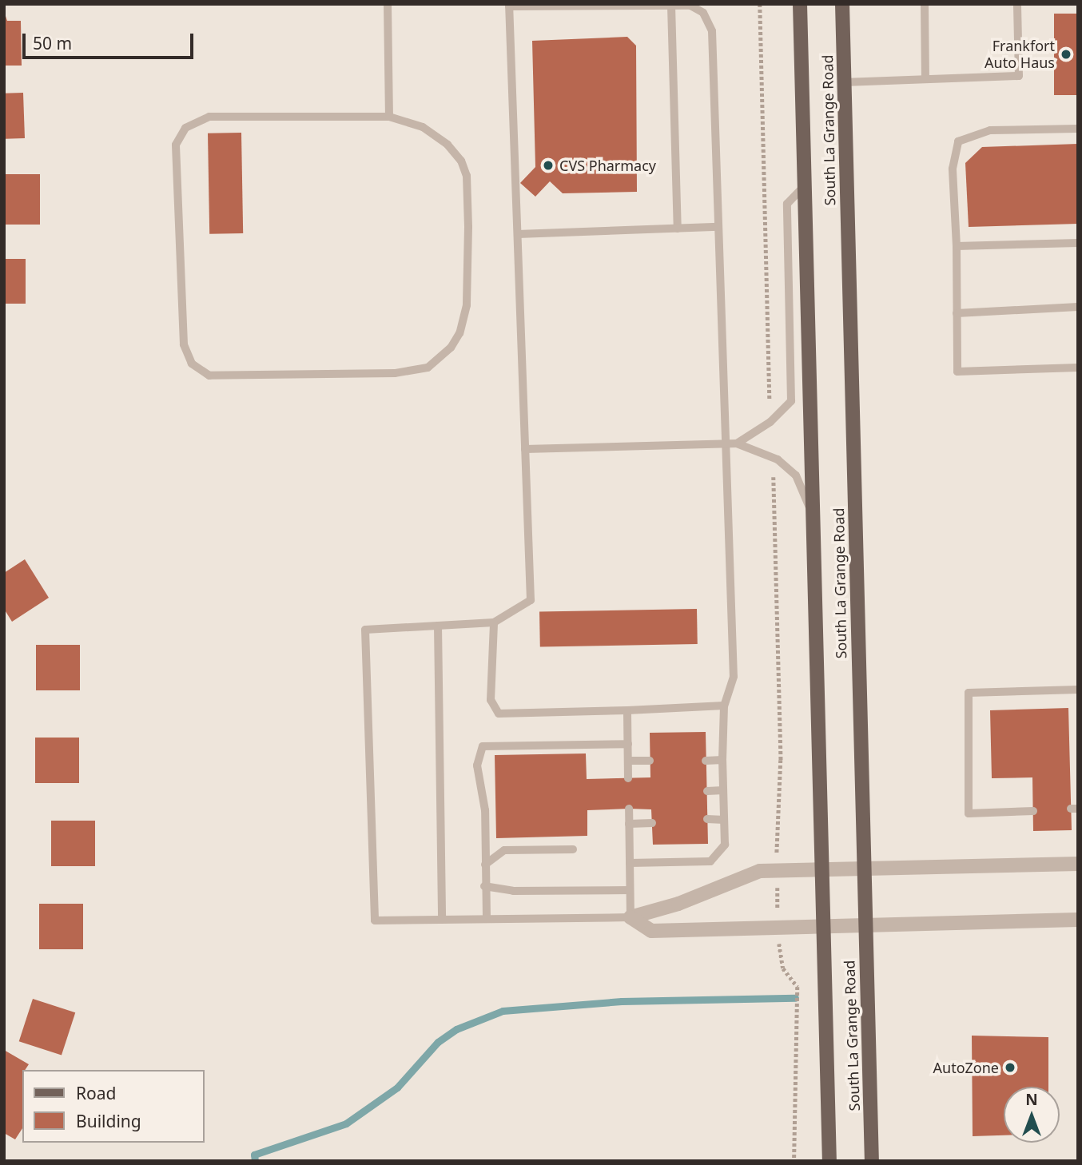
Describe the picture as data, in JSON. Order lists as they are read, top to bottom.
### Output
{
  "streets": {
    "main road": ["South La Grange Road"]
  },
  "places": ["Frankfort Auto Haus", "CVS Pharmacy", "AutoZone"],
  "legend": ["Road", "Building"],
  "scale_bar": "50 m",
  "north": "top"
}
